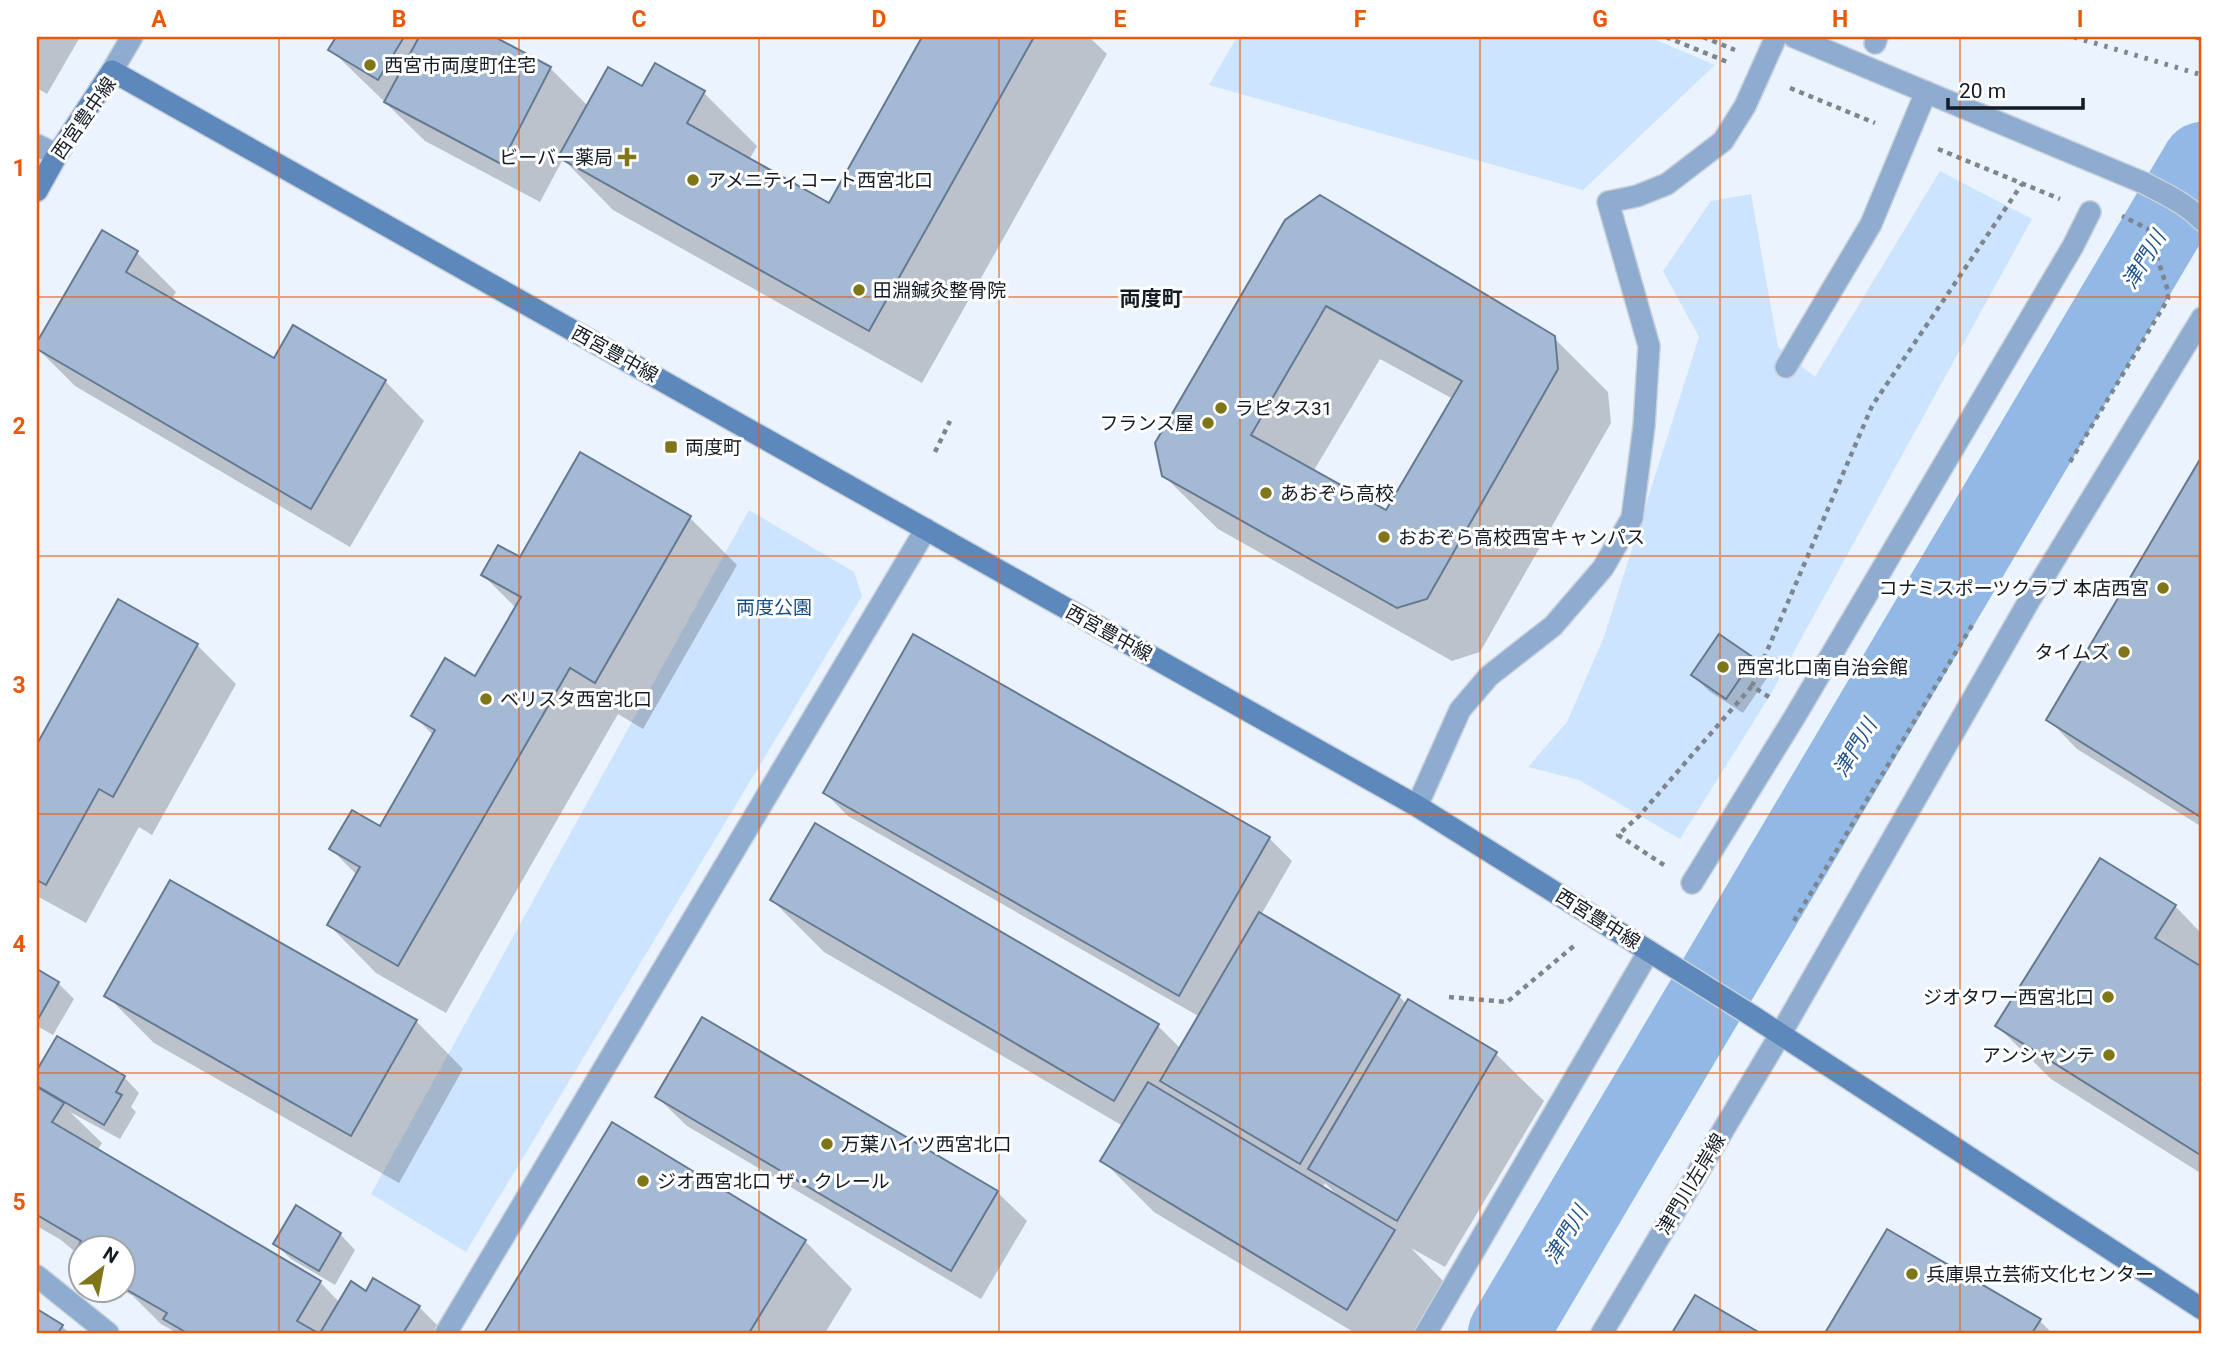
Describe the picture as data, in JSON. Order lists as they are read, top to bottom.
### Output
{
  "streets": {
    "main road": ["西宮豊中線"],
    "street": ["津門川左岸線"]
  },
  "crossings": [
    ["西宮豊中線", "津門川左岸線"]
  ],
  "districts": ["両度町"],
  "water": ["津門川"],
  "parks": ["両度公園"],
  "places": {
    "other": [
      "西宮市両度町住宅",
      "アメニティコート西宮北口",
      "田淵鍼灸整骨院",
      "ラピタス31",
      "フランス屋",
      "あおぞら高校",
      "おおぞら高校西宮キャンパス",
      "コナミスポーツクラブ 本店西宮",
      "タイムズ",
      "西宮北口南自治会館",
      "ベリスタ西宮北口",
      "ジオタワー西宮北口",
      "アンシャンテ",
      "万葉ハイツ西宮北口",
      "ジオ西宮北口 ザ・クレール",
      "兵庫県立芸術文化センター"
    ],
    "health": ["ビーバー薬局"],
    "transit": ["両度町"]
  },
  "scale_bar": "20 m",
  "north": "top right",
  "grid": {
    "columns": [
      "A",
      "B",
      "C",
      "D",
      "E",
      "F",
      "G",
      "H",
      "I"
    ],
    "rows": [
      "1",
      "2",
      "3",
      "4",
      "5"
    ]
  }
}
